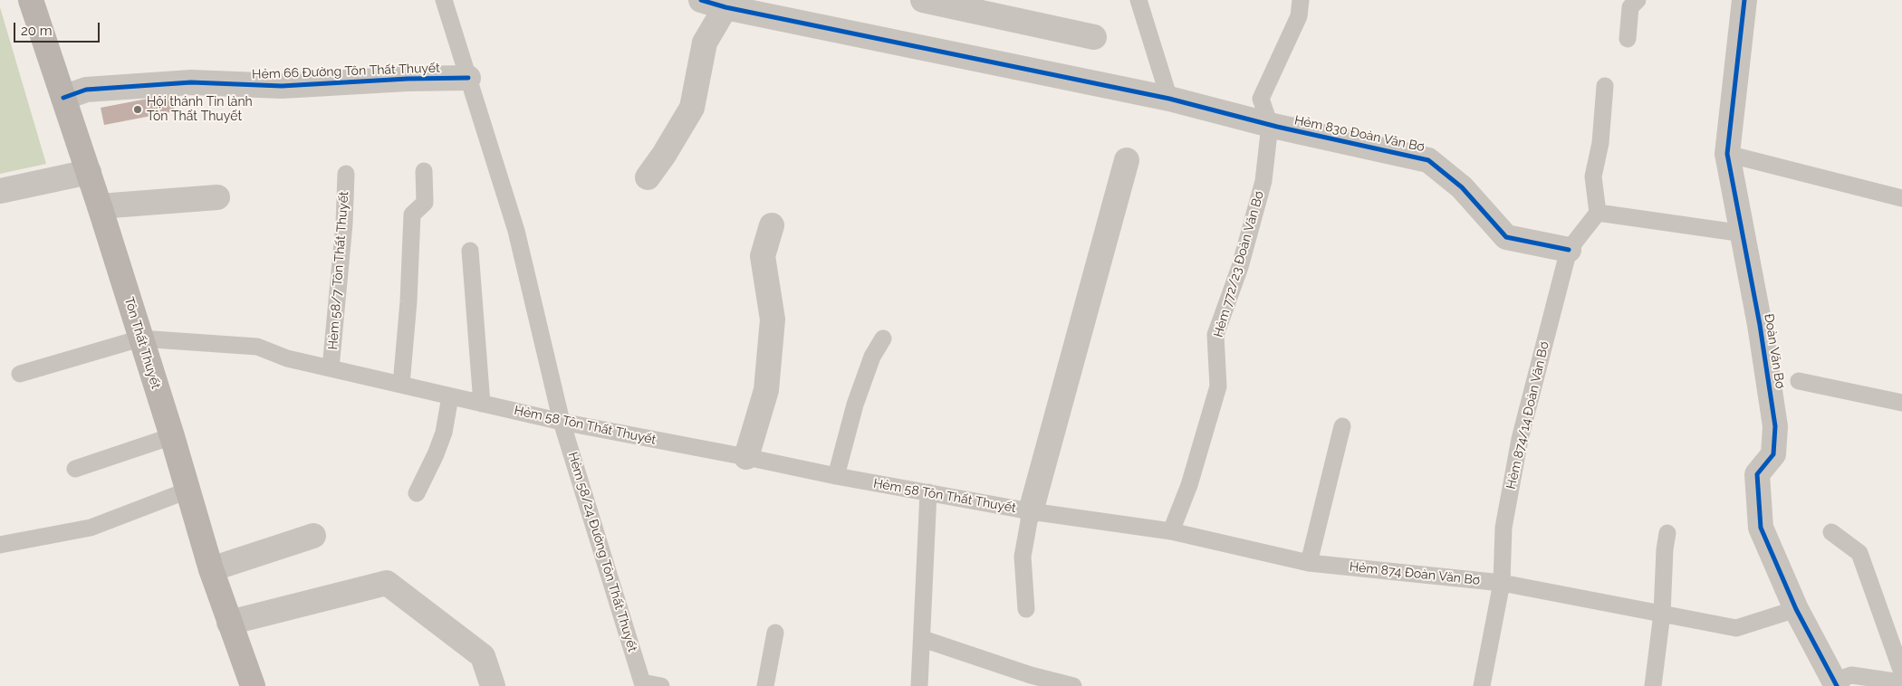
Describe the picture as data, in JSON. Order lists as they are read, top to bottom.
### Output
{
  "streets": {
    "main road": ["Tôn Thất Thuyết"],
    "street": ["Hẻm 66 Đường Tôn Thất Thuyết", "Hẻm 830 Đoàn Văn Bơ", "Đoàn Văn Bơ"],
    "lane": [
      "Hẻm 772/23 Đoàn Văn Bơ",
      "Hẻm 58/7 Tôn Thất Thuyết",
      "Hẻm 874/14 Đoàn Văn Bơ",
      "Hẻm 58 Tôn Thất Thuyết",
      "Hẻm 58/24 Đường Tôn Thất Thuyết",
      "Hẻm 874 Đoàn Văn Bơ"
    ]
  },
  "crossings": [
    ["Hẻm 66 Đường Tôn Thất Thuyết", "Tôn Thất Thuyết"],
    ["Hẻm 66 Đường Tôn Thất Thuyết", "Hẻm 58/24 Đường Tôn Thất Thuyết"],
    ["Hẻm 830 Đoàn Văn Bơ", "Hẻm 772/23 Đoàn Văn Bơ"],
    ["Hẻm 830 Đoàn Văn Bơ", "Hẻm 874/14 Đoàn Văn Bơ"],
    ["Hẻm 772/23 Đoàn Văn Bơ", "Hẻm 874 Đoàn Văn Bơ"],
    ["Hẻm 58/7 Tôn Thất Thuyết", "Hẻm 58 Tôn Thất Thuyết"],
    ["Tôn Thất Thuyết", "Hẻm 58 Tôn Thất Thuyết"],
    ["Đoàn Văn Bơ", "Hẻm 874 Đoàn Văn Bơ"],
    ["Hẻm 874/14 Đoàn Văn Bơ", "Hẻm 874 Đoàn Văn Bơ"],
    ["Hẻm 58 Tôn Thất Thuyết", "Hẻm 58/24 Đường Tôn Thất Thuyết"],
    ["Hẻm 58 Tôn Thất Thuyết", "Hẻm 874 Đoàn Văn Bơ"]
  ],
  "places": ["Hội thánh Tin lành Tôn Thất Thuyết"],
  "scale_bar": "20 m"
}
